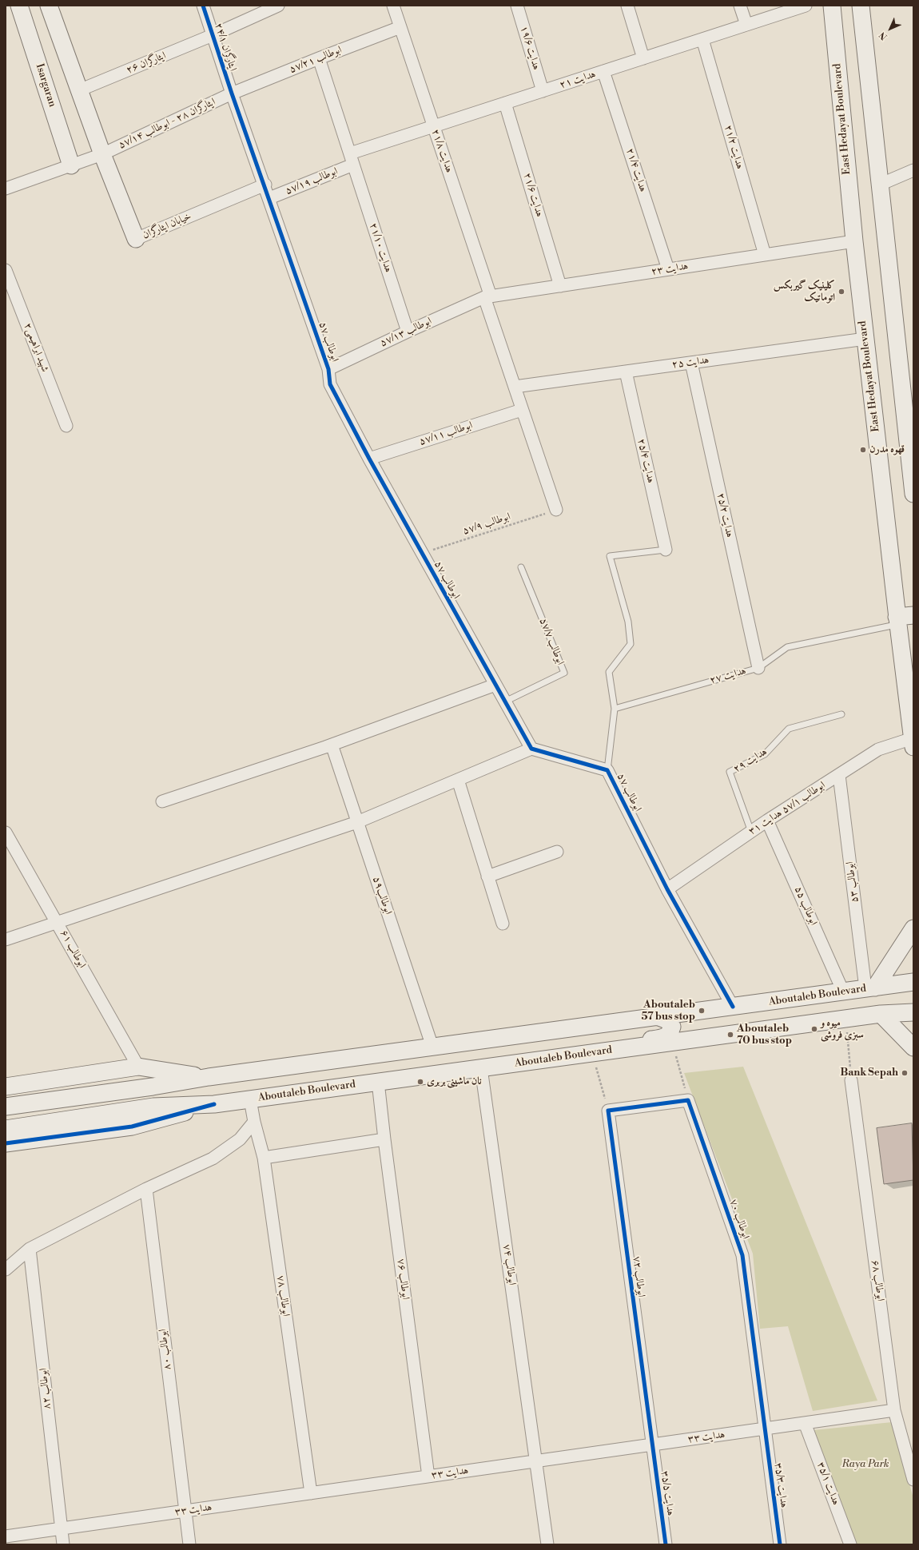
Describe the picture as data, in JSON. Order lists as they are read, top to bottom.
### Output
{
  "streets": {
    "main road": [
      "Isargaran",
      "East Hedayat Boulevard",
      "خیابان ایثارگران",
      "Aboutaleb Boulevard"
    ],
    "street": [
      "ایثارگران ۲۴/۱",
      "هدایت ۱۹/۶",
      "ابوطالب ۵۷/۲۱",
      "ایثارگران ۲۶",
      "هدایت ۲۱",
      "ایثارگران ۲۸ - ابوطالب ۵۷/۱۴",
      "هدایت ۲۱/۲",
      "هدایت ۲۱/۸",
      "هدایت ۲۱/۴",
      "ابوطالب ۵۷/۱۹",
      "هدایت ۲۱/۶",
      "هدایت ۲۱/۱۰",
      "هدایت ۲۳",
      "ابوطالب ۵۷/۱۳",
      "ابوطالب ۵۷",
      "شهید ابراهیمی۲",
      "هدایت ۲۵",
      "ابوطالب ۵۷/۱۱",
      "هدایت ۲۵/۴",
      "هدایت ۲۵/۲",
      "ابوطالب ۵۷/۱ هدایت ۳۱",
      "ابوطالب ۵۳",
      "ابوطالب۵۹",
      "ابوطالب ۵۵",
      "ابوطالب ۶۱",
      "ابوطالب ۷۰",
      "ابوطالب ۷۴",
      "ابوطالب ۷۲",
      "ابوطالب ۷۶",
      "ابوطالب ۶۸",
      "ابوطالب ۷۸",
      "ابوطالب ۸۰",
      "ابوطالب ۸۲",
      "هدایت ۳۳",
      "هدایت ۳۵/۱",
      "هدایت ۳۵/۳",
      "هدایت ۳۵/۵"
    ],
    "lane": ["ابوطالب ۵۷/۷", "هدایت ۲۷", "هدایت ۲۹"],
    "path": ["ابوطالب ۵۷/۹"]
  },
  "crossings": [
    ["ایثارگران ۲۴/۱", "ابوطالب ۵۷/۲۱"],
    ["ایثارگران ۲۴/۱", "ایثارگران ۲۶"],
    ["ایثارگران ۲۴/۱", "ایثارگران ۲۸ - ابوطالب ۵۷/۱۴"],
    ["ایثارگران ۲۴/۱", "ابوطالب ۵۷"],
    ["هدایت ۱۹/۶", "هدایت ۲۱"],
    ["ابوطالب ۵۷/۲۱", "ایثارگران ۲۸ - ابوطالب ۵۷/۱۴"],
    ["ابوطالب ۵۷/۲۱", "هدایت ۲۱/۸"],
    ["ابوطالب ۵۷/۲۱", "هدایت ۲۱/۱۰"],
    ["ابوطالب ۵۷/۲۱", "ابوطالب ۵۷"],
    ["هدایت ۲۱", "هدایت ۲۱/۲"],
    ["هدایت ۲۱", "هدایت ۲۱/۸"],
    ["هدایت ۲۱", "هدایت ۲۱/۴"],
    ["هدایت ۲۱", "ابوطالب ۵۷/۱۹"],
    ["هدایت ۲۱", "هدایت ۲۱/۶"],
    ["هدایت ۲۱", "هدایت ۲۱/۱۰"],
    ["Isargaran", "ایثارگران ۲۸ - ابوطالب ۵۷/۱۴"],
    ["East Hedayat Boulevard", "هدایت ۲۳"],
    ["East Hedayat Boulevard", "هدایت ۲۵"],
    ["East Hedayat Boulevard", "هدایت ۲۷"],
    ["East Hedayat Boulevard", "ابوطالب ۵۷/۱ هدایت ۳۱"],
    ["ایثارگران ۲۸ - ابوطالب ۵۷/۱۴", "خیابان ایثارگران"],
    ["ایثارگران ۲۸ - ابوطالب ۵۷/۱۴", "ابوطالب ۵۷"],
    ["هدایت ۲۱/۲", "هدایت ۲۳"],
    ["هدایت ۲۱/۸", "هدایت ۲۳"],
    ["هدایت ۲۱/۸", "ابوطالب ۵۷/۱۳"],
    ["هدایت ۲۱/۸", "هدایت ۲۵"],
    ["هدایت ۲۱/۸", "ابوطالب ۵۷/۱۱"],
    ["هدایت ۲۱/۸", "ابوطالب ۵۷/۹"],
    ["هدایت ۲۱/۴", "هدایت ۲۳"],
    ["ابوطالب ۵۷/۱۹", "هدایت ۲۱/۱۰"],
    ["ابوطالب ۵۷/۱۹", "ابوطالب ۵۷"],
    ["هدایت ۲۱/۶", "هدایت ۲۳"],
    ["خیابان ایثارگران", "ابوطالب ۵۷"],
    ["هدایت ۲۱/۱۰", "ابوطالب ۵۷/۱۳"],
    ["هدایت ۲۳", "ابوطالب ۵۷/۱۳"],
    ["ابوطالب ۵۷/۱۳", "ابوطالب ۵۷"],
    ["ابوطالب ۵۷", "ابوطالب ۵۷/۱۱"],
    ["ابوطالب ۵۷", "ابوطالب ۵۷/۹"],
    ["ابوطالب ۵۷", "ابوطالب ۵۷/۷"],
    ["ابوطالب ۵۷", "ابوطالب ۵۷/۱ هدایت ۳۱"],
    ["ابوطالب ۵۷", "Aboutaleb Boulevard"],
    ["هدایت ۲۵", "هدایت ۲۵/۴"],
    ["هدایت ۲۵", "هدایت ۲۵/۲"],
    ["هدایت ۲۵/۲", "هدایت ۲۷"],
    ["هدایت ۲۹", "ابوطالب ۵۷/۱ هدایت ۳۱"],
    ["ابوطالب ۵۷/۱ هدایت ۳۱", "ابوطالب ۵۳"],
    ["ابوطالب ۵۷/۱ هدایت ۳۱", "ابوطالب ۵۵"],
    ["ابوطالب ۵۳", "Aboutaleb Boulevard"],
    ["ابوطالب۵۹", "Aboutaleb Boulevard"],
    ["ابوطالب ۵۵", "Aboutaleb Boulevard"],
    ["Aboutaleb Boulevard", "ابوطالب ۷۴"],
    ["Aboutaleb Boulevard", "ابوطالب ۷۶"],
    ["Aboutaleb Boulevard", "ابوطالب ۷۸"],
    ["ابوطالب ۷۰", "هدایت ۳۳"],
    ["ابوطالب ۷۰", "هدایت ۳۵/۳"],
    ["ابوطالب ۷۴", "هدایت ۳۳"],
    ["ابوطالب ۷۲", "هدایت ۳۳"],
    ["ابوطالب ۷۲", "هدایت ۳۵/۵"],
    ["ابوطالب ۷۶", "هدایت ۳۳"],
    ["ابوطالب ۶۸", "هدایت ۳۳"],
    ["ابوطالب ۷۸", "هدایت ۳۳"],
    ["ابوطالب ۸۰", "هدایت ۳۳"],
    ["ابوطالب ۸۲", "هدایت ۳۳"],
    ["هدایت ۳۳", "هدایت ۳۵/۱"],
    ["هدایت ۳۳", "هدایت ۳۵/۳"],
    ["هدایت ۳۳", "هدایت ۳۵/۵"]
  ],
  "parks": ["Raya Park"],
  "places": [
    "کلینیک گیربکس اتوماتیک",
    "قهوه مدرن",
    "Aboutaleb 57 bus stop",
    "میوه و سبزی فروشی",
    "Aboutaleb 70 bus stop",
    "Bank Sepah",
    "نان ماشینی بربری"
  ],
  "north": "bottom left"
}
